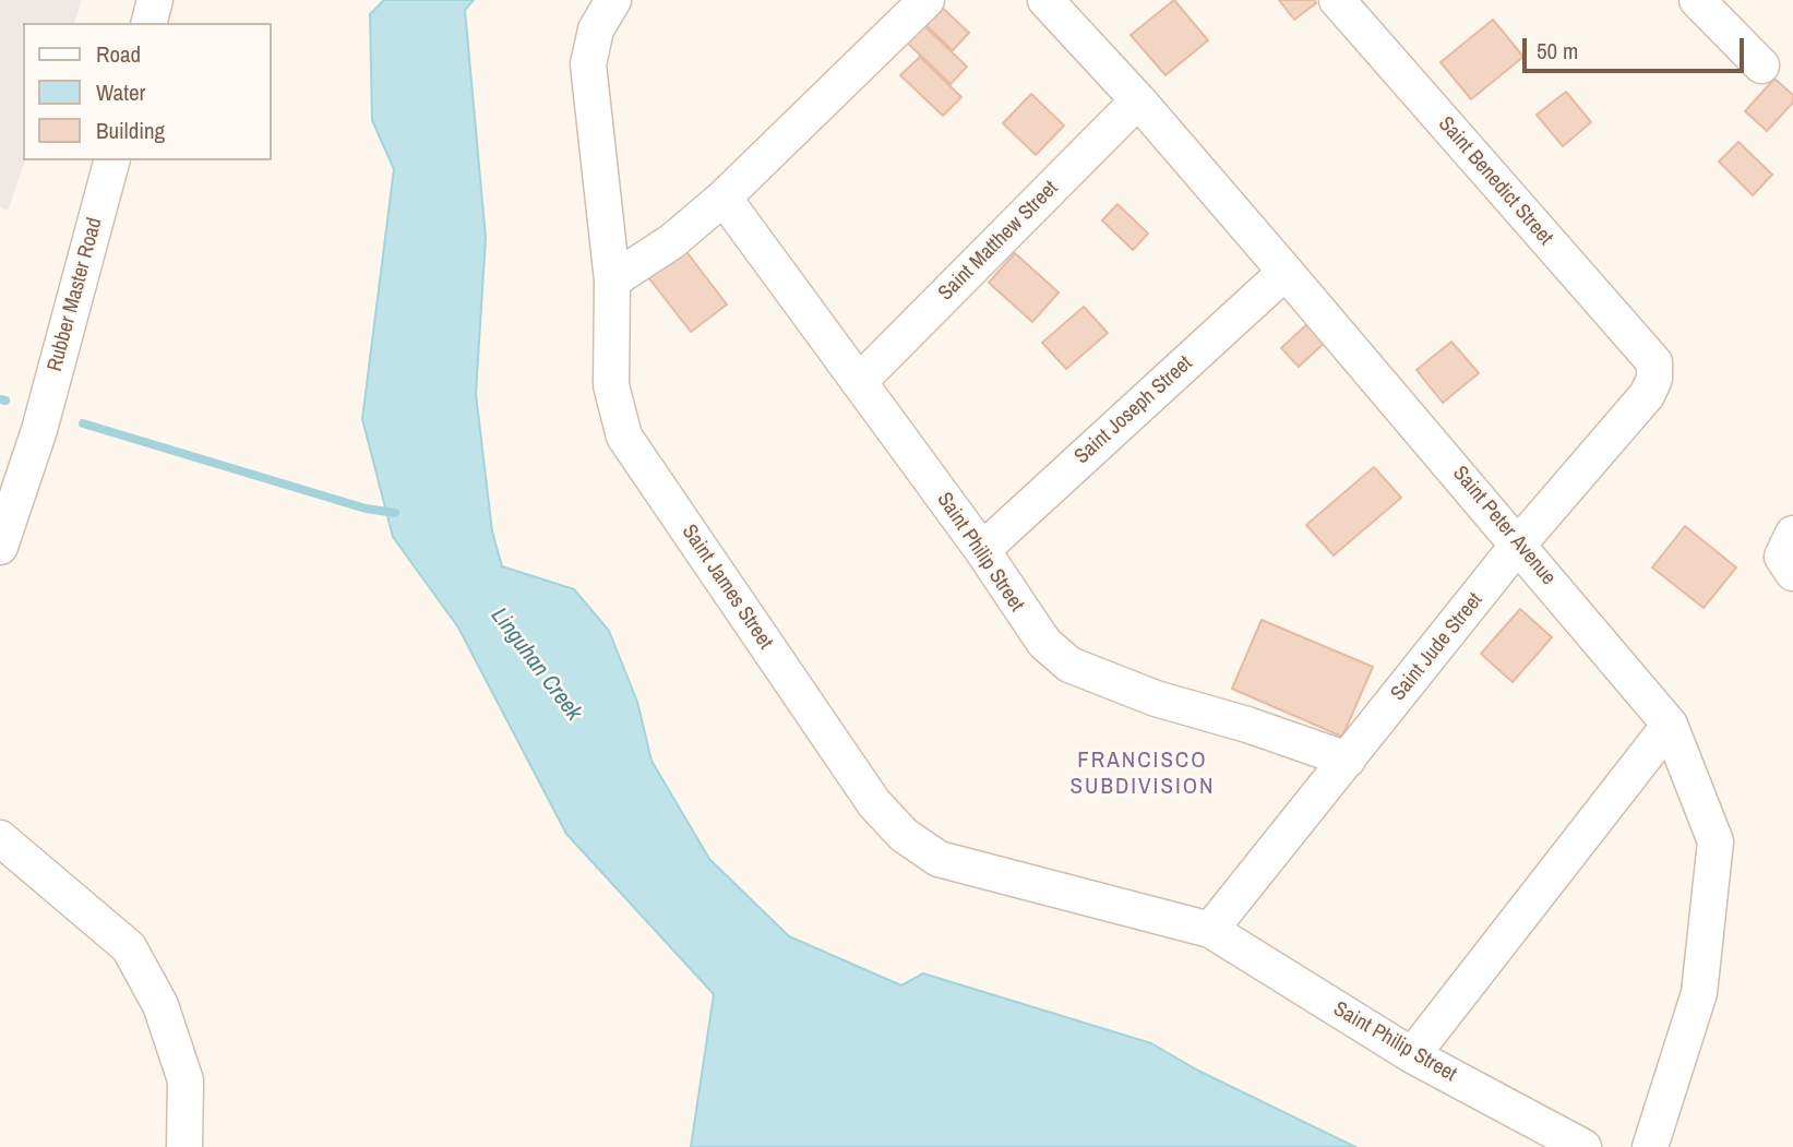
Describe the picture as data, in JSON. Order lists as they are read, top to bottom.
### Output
{
  "streets": {
    "street": [
      "Saint Benedict Street",
      "Saint Matthew Street",
      "Rubber Master Road",
      "Saint Joseph Street",
      "Saint Peter Avenue",
      "Saint Philip Street",
      "Saint James Street",
      "Saint Jude Street"
    ]
  },
  "crossings": [
    ["Saint Benedict Street", "Saint Jude Street"],
    ["Saint Matthew Street", "Saint Peter Avenue"],
    ["Saint Matthew Street", "Saint Philip Street"],
    ["Saint Joseph Street", "Saint Peter Avenue"],
    ["Saint Joseph Street", "Saint Philip Street"],
    ["Saint Peter Avenue", "Saint Jude Street"],
    ["Saint Philip Street", "Saint James Street"],
    ["Saint Philip Street", "Saint Jude Street"],
    ["Saint James Street", "Saint Jude Street"]
  ],
  "districts": ["FRANCISCO SUBDIVISION"],
  "water": ["Linguhan Creek"],
  "legend": ["Road", "Water", "Building"],
  "scale_bar": "50 m"
}
